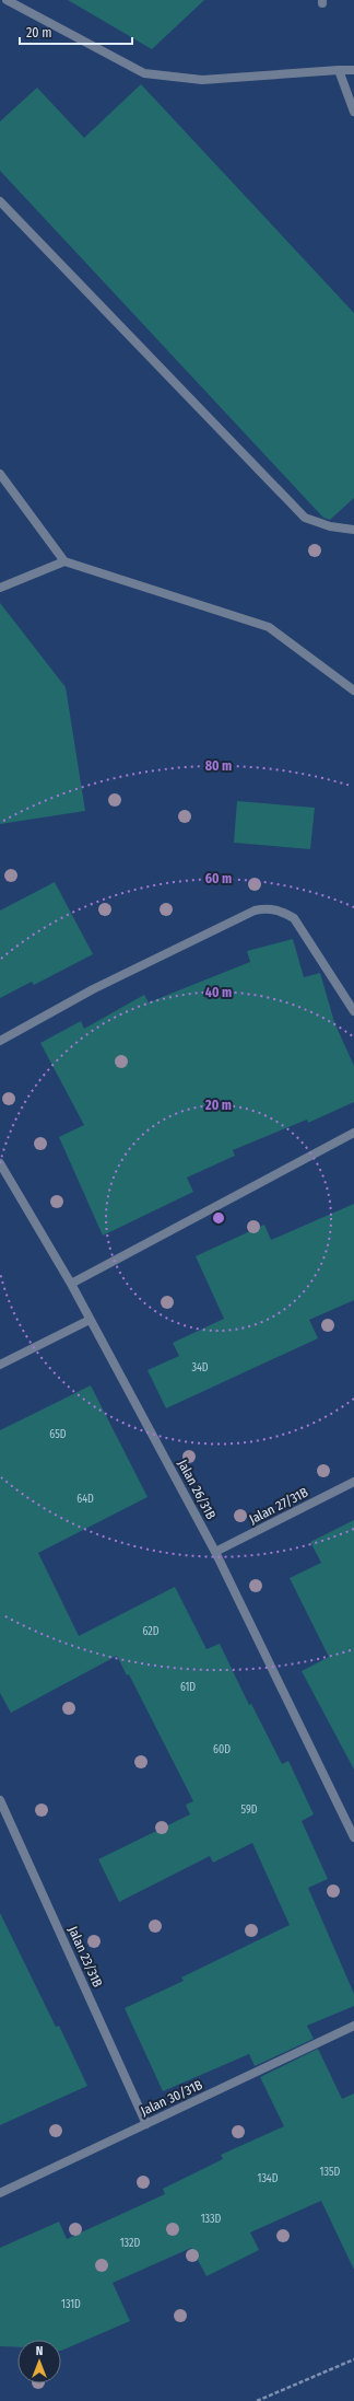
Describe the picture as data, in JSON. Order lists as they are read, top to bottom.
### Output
{
  "streets": {
    "street": [
      "Jalan 26/31B",
      "Jalan 27/31B",
      "Jalan 23/31B",
      "Jalan 30/31B"
    ]
  },
  "crossings": [
    ["Jalan 26/31B", "Jalan 27/31B"],
    ["Jalan 23/31B", "Jalan 30/31B"]
  ],
  "house_numbers": [
    "34D",
    "65D",
    "64D",
    "62D",
    "61D",
    "60D",
    "59D",
    "135D",
    "134D",
    "133D",
    "132D",
    "131D"
  ],
  "scale_bar": "20 m",
  "north": "top",
  "rings": [
    "80 m",
    "60 m",
    "40 m",
    "20 m"
  ]
}
